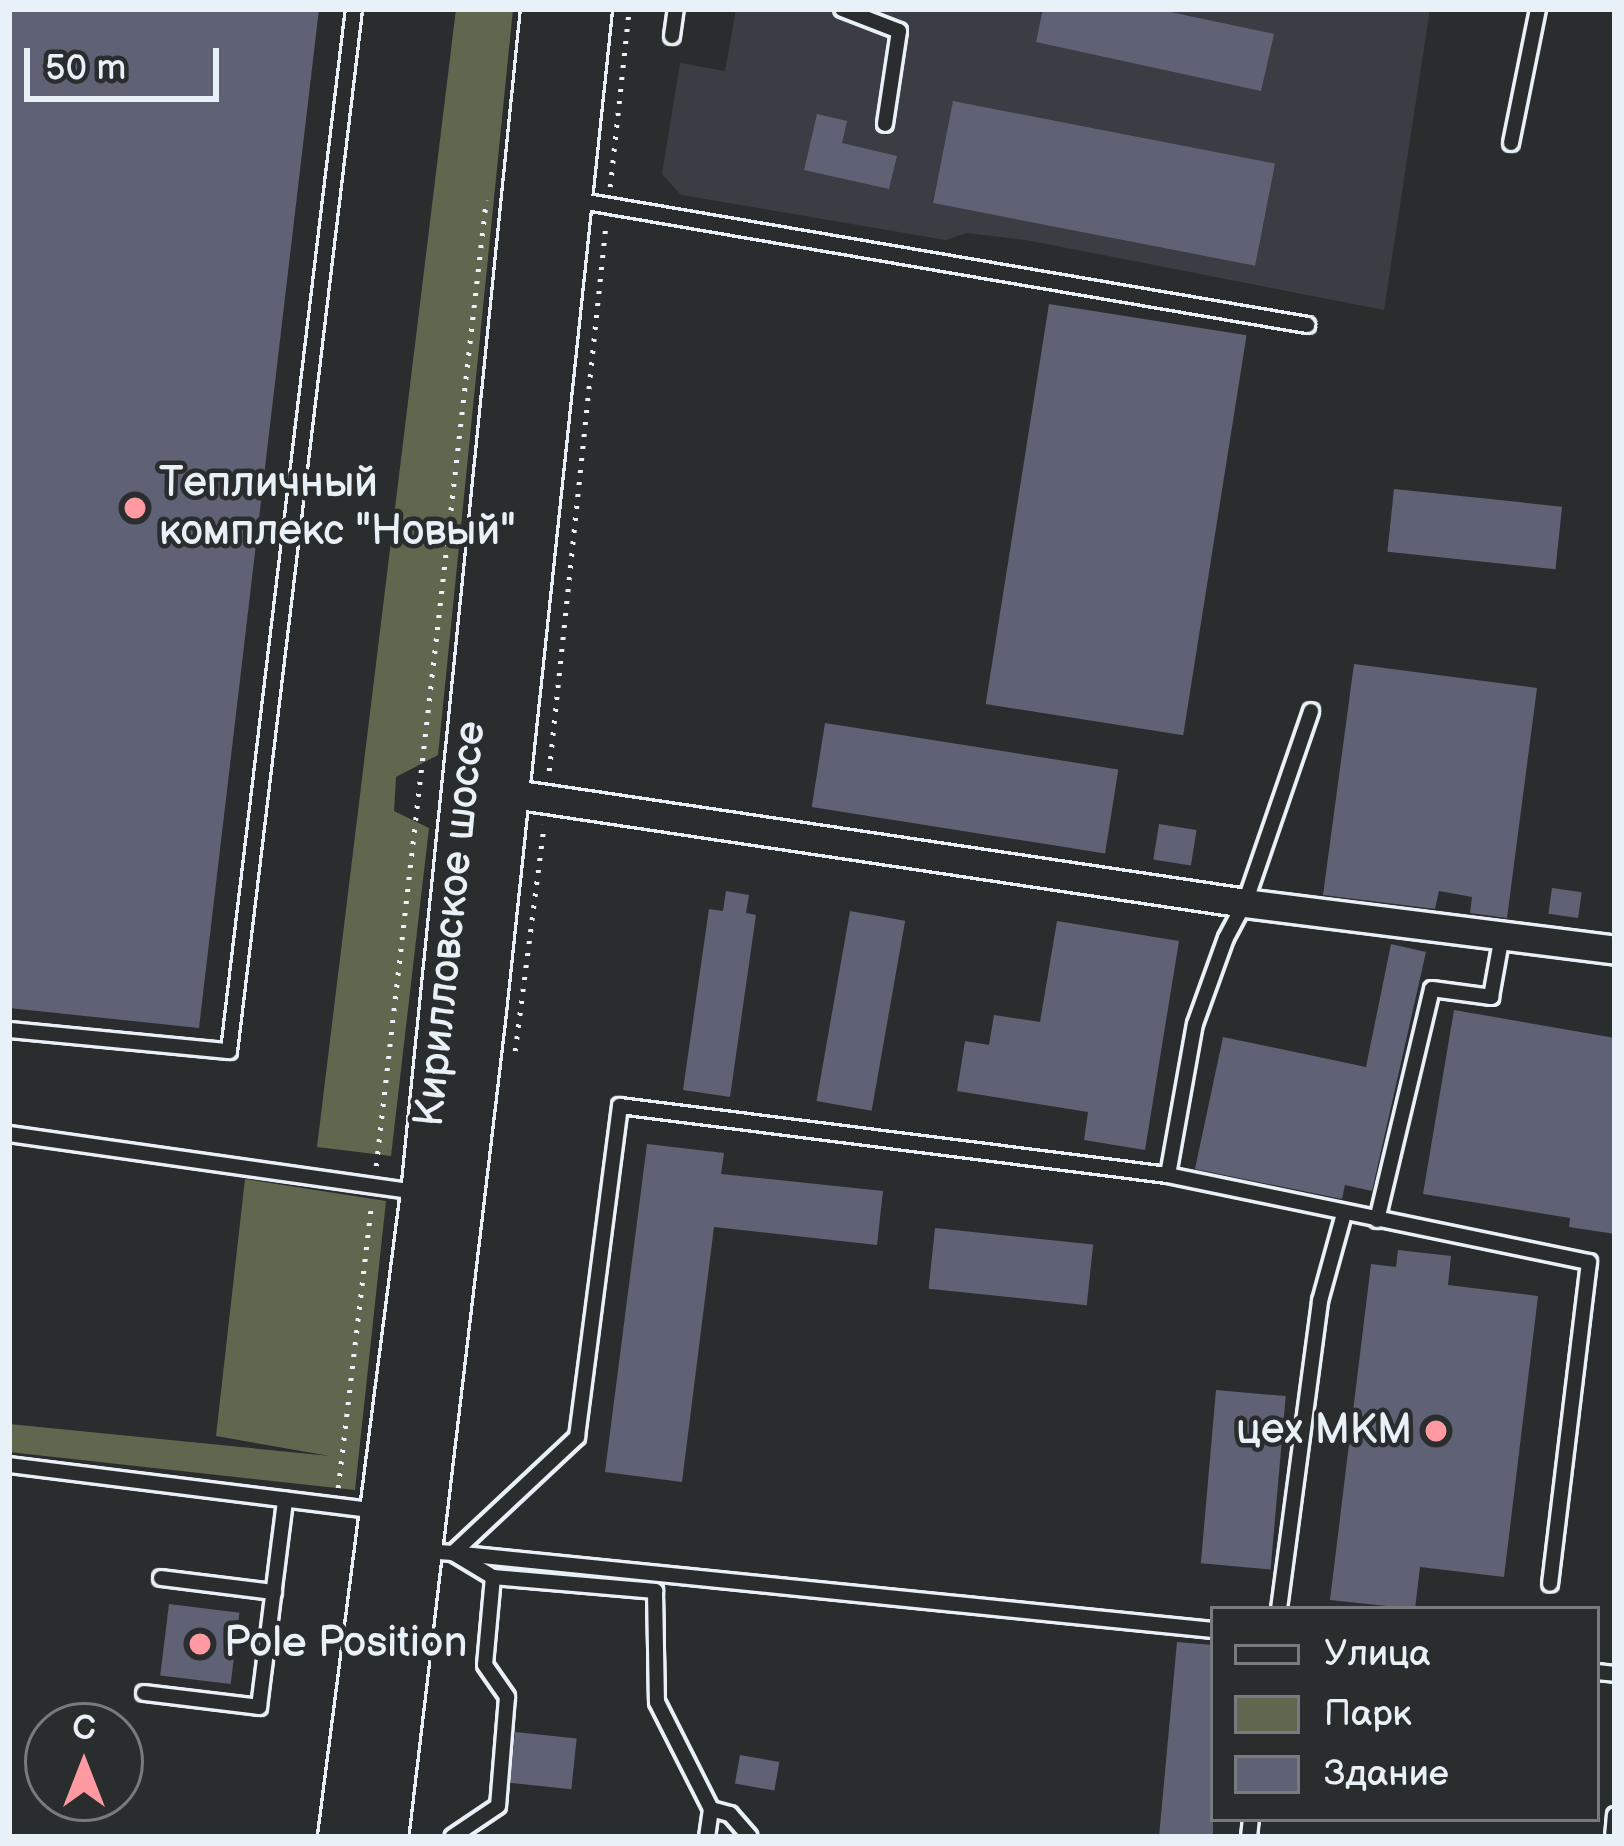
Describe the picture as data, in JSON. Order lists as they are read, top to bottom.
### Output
{
  "streets": {
    "main road": ["Кирилловское шоссе"]
  },
  "places": ["Тепличный комплекс \"Новый\"", "цех МКМ", "Pole Position"],
  "legend": ["Улица", "Парк", "Здание"],
  "scale_bar": "50 m",
  "north": "top"
}
